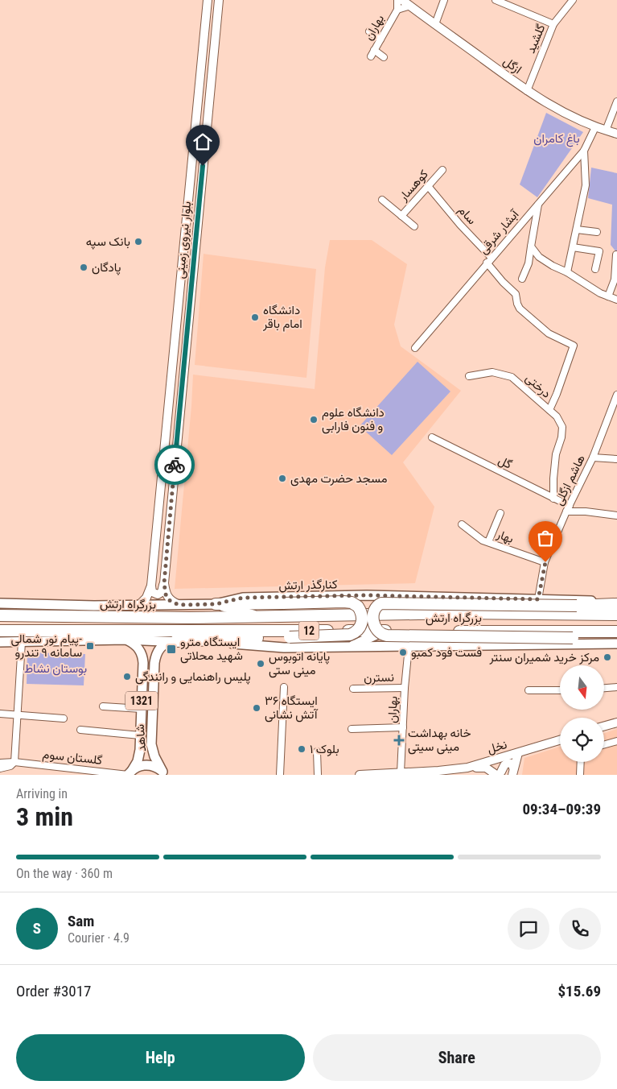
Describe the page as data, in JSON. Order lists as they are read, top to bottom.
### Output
{
  "streets": {
    "highway": ["بزرگراه ارتش", "12"],
    "main road": [
      "ازگل",
      "بلوار نیروی زمینی",
      "کنارگذر ارتش",
      "1321",
      "شاهد",
      "نخل"
    ],
    "street": [
      "بهاران",
      "گلشید",
      "کوهسار",
      "سام",
      "آبشار شرقی",
      "درختی",
      "گل",
      "هاشم ازگلی",
      "بهار",
      "نسترن",
      "گلستان سوم"
    ]
  },
  "crossings": [
    ["بهاران", "نسترن"],
    ["بهاران", "نخل"],
    ["گلشید", "ازگل"],
    ["ازگل", "آبشار شرقی"],
    ["کوهسار", "سام"],
    ["سام", "آبشار شرقی"],
    ["سام", "درختی"],
    ["بلوار نیروی زمینی", "کنارگذر ارتش"],
    ["گل", "هاشم ازگلی"],
    ["هاشم ازگلی", "بهار"],
    ["هاشم ازگلی", "کنارگذر ارتش"],
    ["شاهد", "گلستان سوم"]
  ],
  "parks": ["باغ کامران", "بوستان نشاط"],
  "places": {
    "other": [
      "بانک سپه",
      "پادگان",
      "دانشگاه امام باقر",
      "دانشگاه علوم و فنون فارابی",
      "مسجد حضرت مهدی",
      "فست فود کمبو",
      "مرکز خرید شمیران سنتر",
      "پایانه اتوبوس مینی ستی",
      "پلیس راهنمایی و رانندگی",
      "ایستگاه ۳۶ آتش نشانی",
      "۱ بلوک"
    ],
    "transit": ["پیام نور شمالی- سامانه ۹ تندرو", "ایستگاه مترو شهید محلاتی"],
    "health": ["خانه بهداشت مینی سیتی"]
  },
  "north": "bottom",
  "page": {
    "heading": ["3 min", "Arriving in", "09:34–09:39"],
    "panel": [
      "Sam",
      "Courier · 4.9",
      "Order #3017",
      "$15.69"
    ],
    "bar": "On the way · 360 m",
    "round": "S",
    "buttons": ["Help", "Share"]
  }
}
